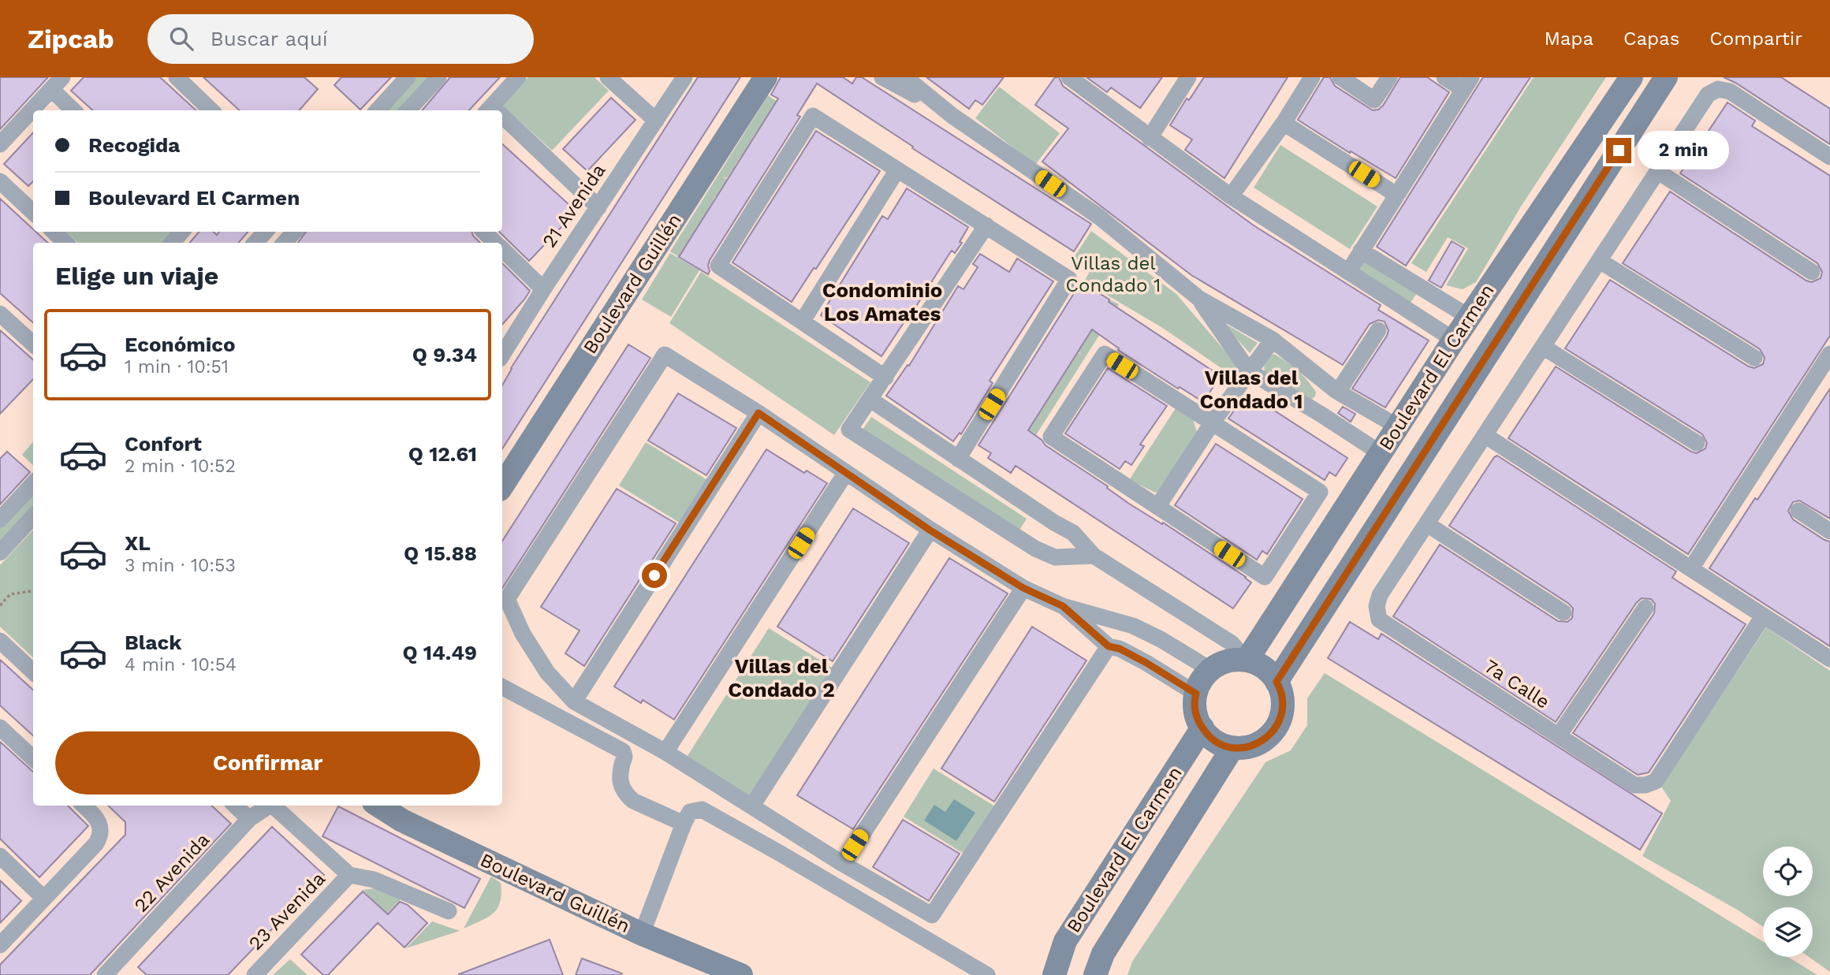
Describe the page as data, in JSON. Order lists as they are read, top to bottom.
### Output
{
  "streets": {
    "main road": ["Boulevard Guillén", "Boulevard El Carmen"],
    "street": [
      "21 Avenida",
      "7a Calle",
      "22 Avenida",
      "23 Avenida"
    ]
  },
  "districts": ["Condominio Los Amates", "Villas del Condado 1", "Villas del Condado 2"],
  "parks": ["Villas del Condado 1"],
  "page": {
    "header": "Zipcab",
    "search": "Buscar aquí",
    "nav": ["Mapa", "Capas", "Compartir"],
    "banner": ["Recogida", "Boulevard El Carmen"],
    "bubble": "2 min",
    "heading": "Elige un viaje",
    "list": [
      {
        "name": "Económico",
        "note": "1 min · 10:51",
        "value": "Q 9.34"
      },
      {
        "name": "Confort",
        "note": "2 min · 10:52",
        "value": "Q 12.61"
      },
      {
        "name": "XL",
        "note": "3 min · 10:53",
        "value": "Q 15.88"
      },
      {
        "name": "Black",
        "note": "4 min · 10:54",
        "value": "Q 14.49"
      }
    ],
    "buttons": "Confirmar"
  }
}
